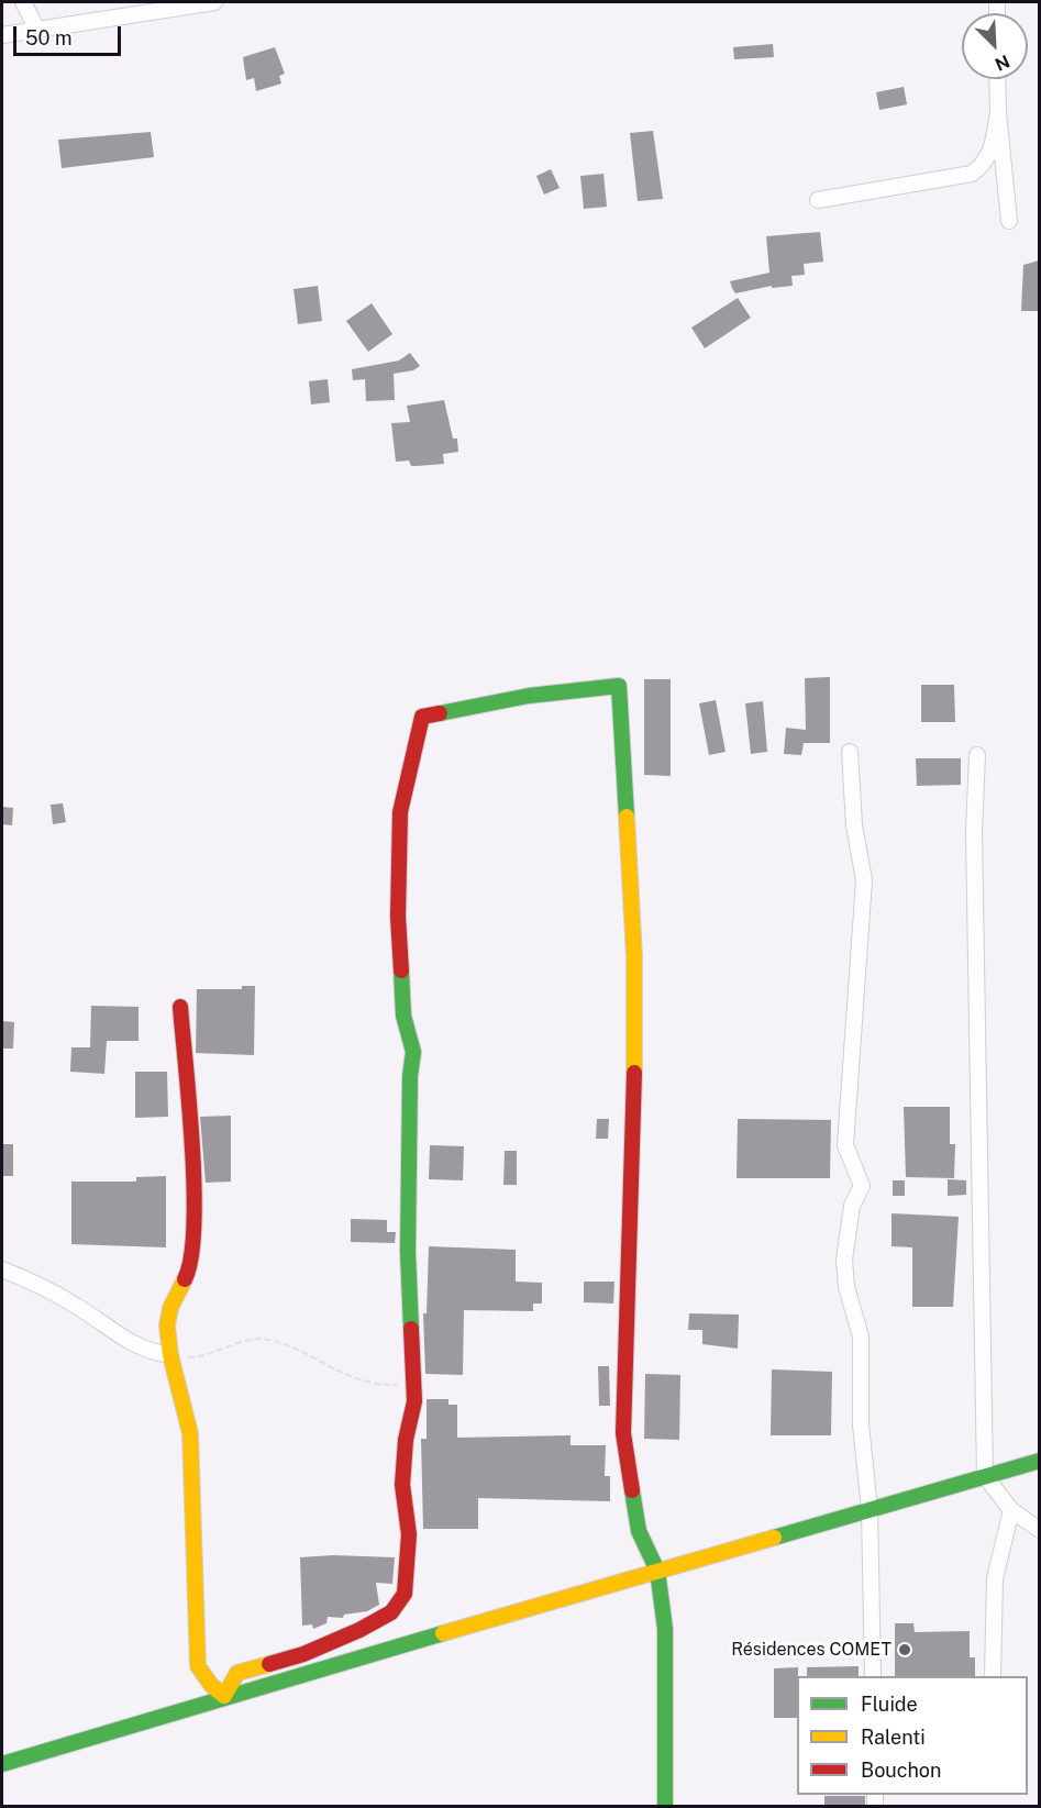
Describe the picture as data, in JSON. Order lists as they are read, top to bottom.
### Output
{
  "places": ["Résidences COMET"],
  "legend": ["Fluide", "Ralenti", "Bouchon"],
  "scale_bar": "50 m",
  "north": "bottom right"
}
